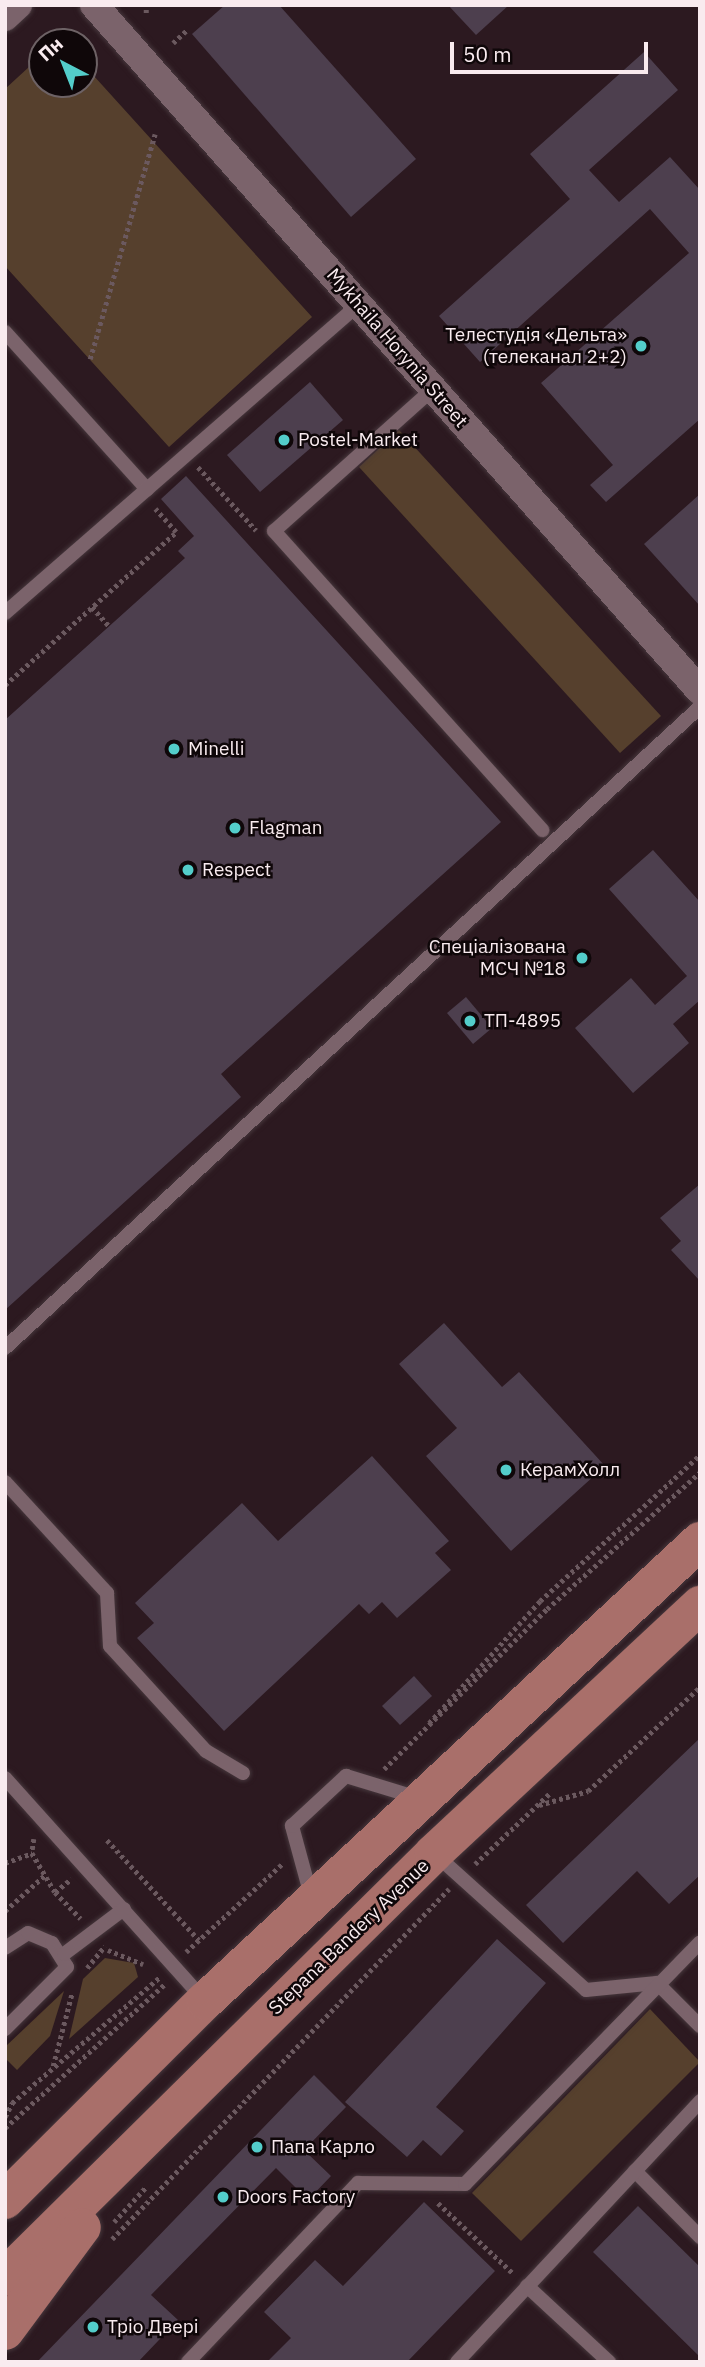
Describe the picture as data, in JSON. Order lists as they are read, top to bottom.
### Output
{
  "streets": {
    "main road": ["Stepana Bandery Avenue"],
    "street": ["Mykhaila Horynia Street"]
  },
  "places": [
    "Телестудія «Дельта» (телеканал 2+2)",
    "Postel-Market",
    "Minelli",
    "Flagman",
    "Respect",
    "Спеціалізована МСЧ №18",
    "ТП-4895",
    "КерамХолл",
    "Папа Карло",
    "Doors Factory",
    "Тріо Двері"
  ],
  "scale_bar": "50 m",
  "north": "top left"
}
